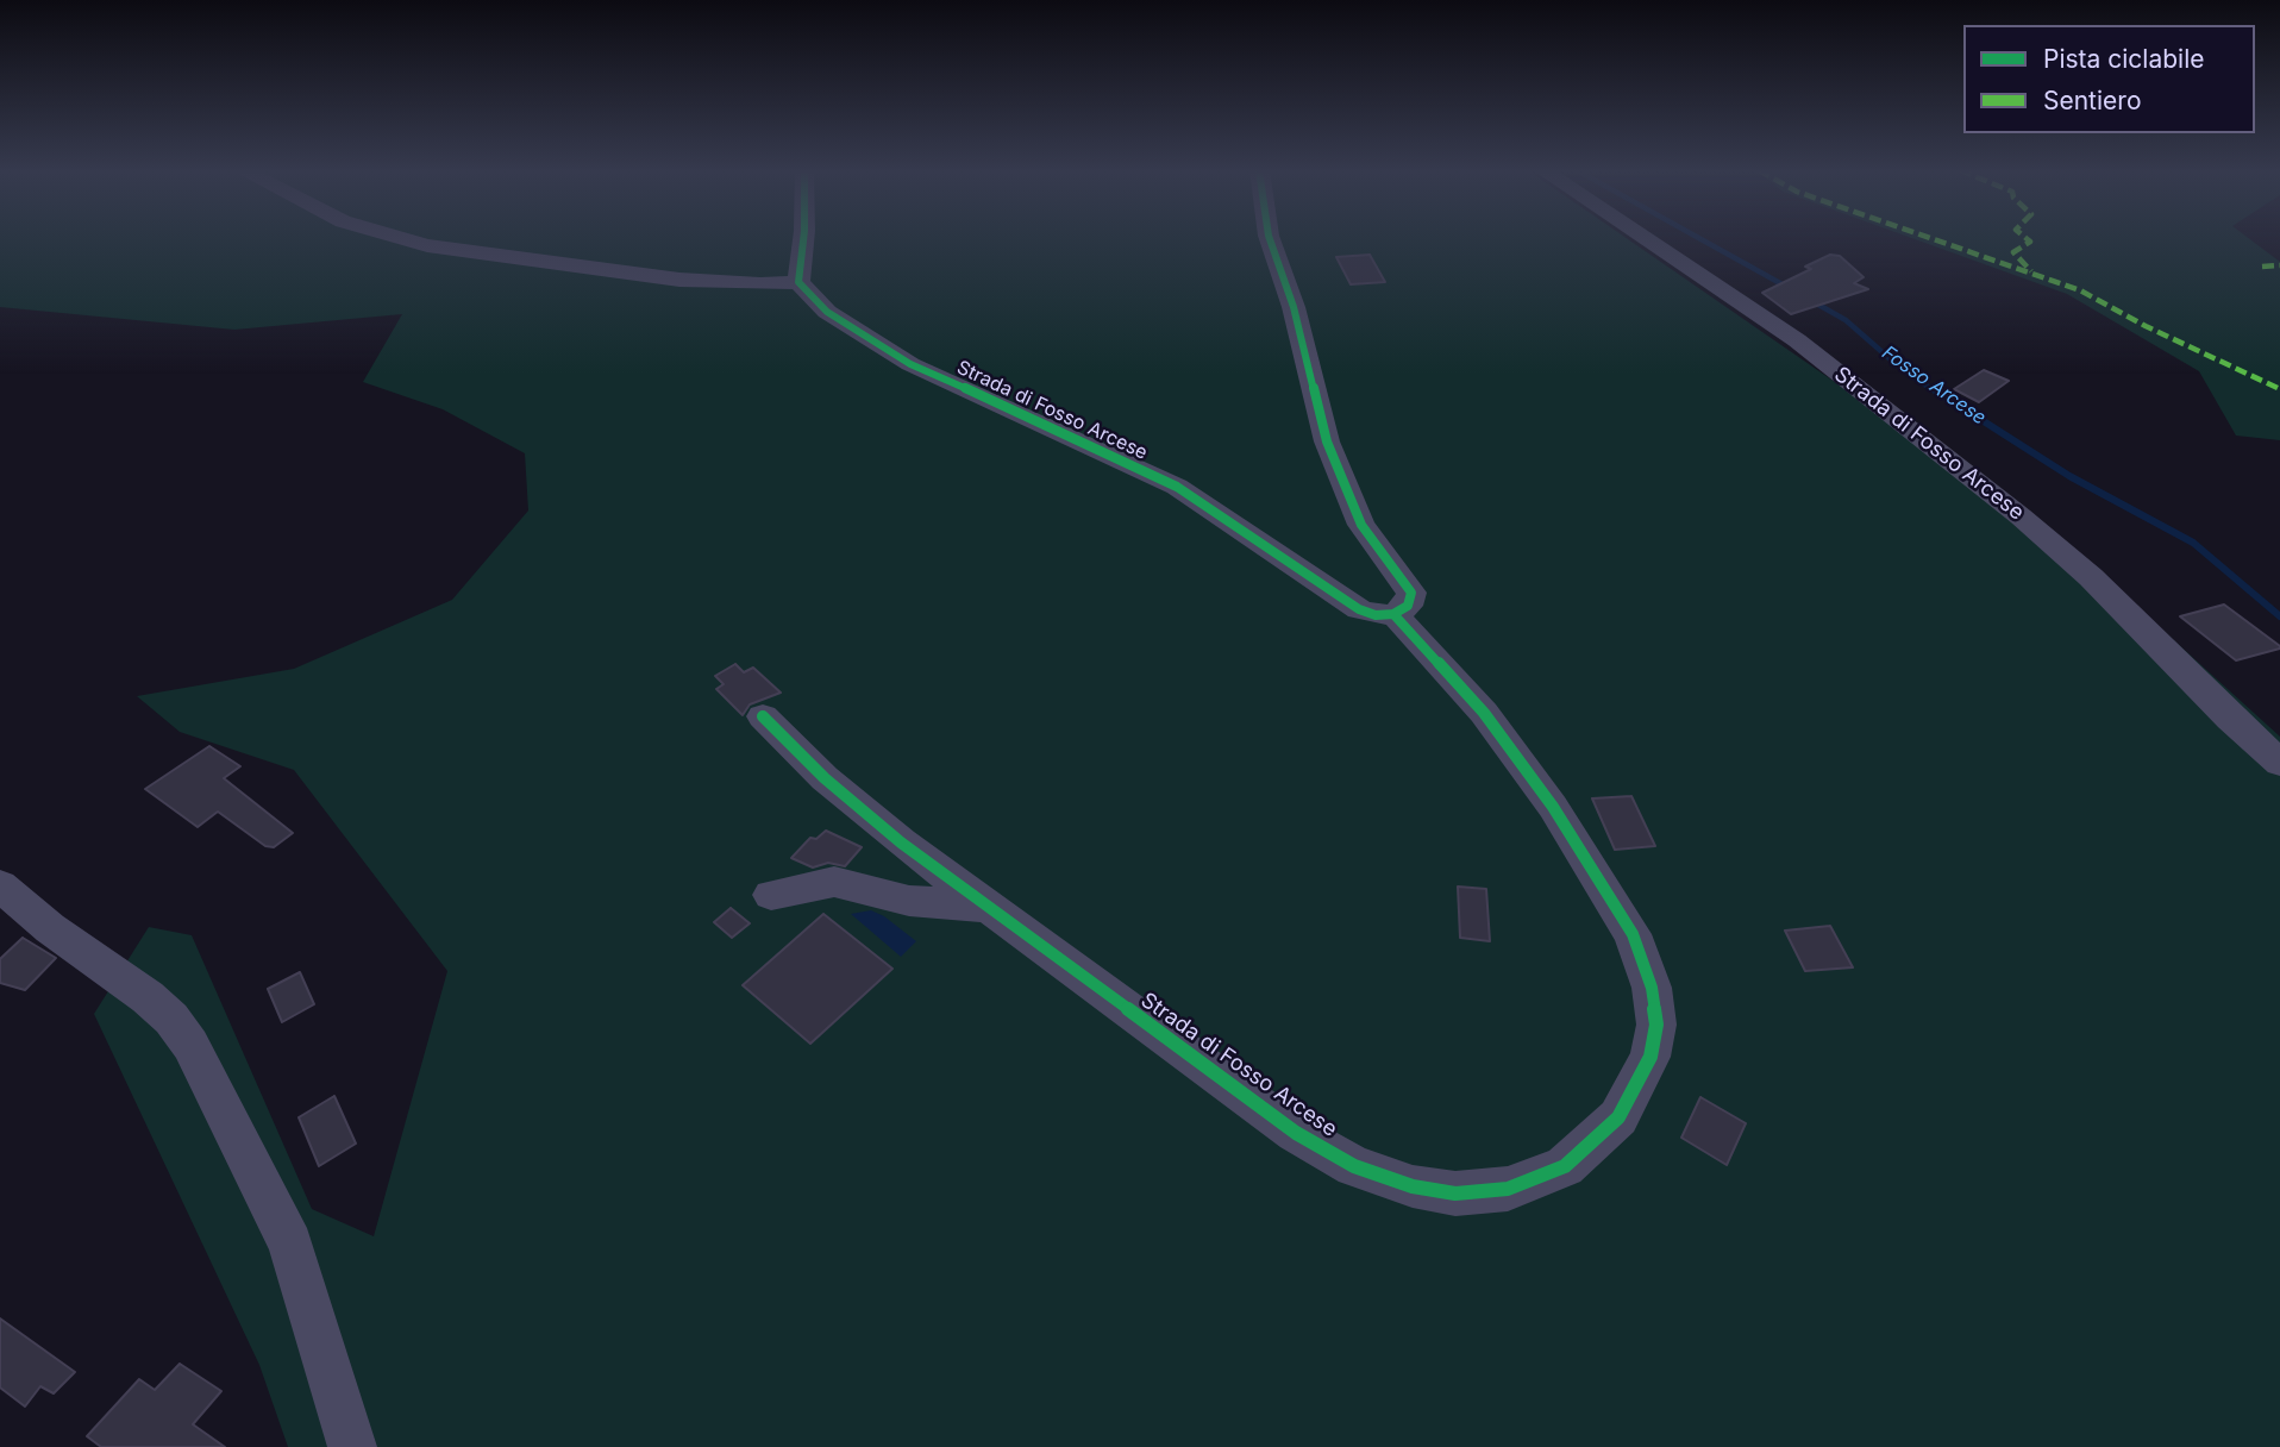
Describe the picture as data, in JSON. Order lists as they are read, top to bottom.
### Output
{
  "streets": {
    "street": ["Strada di Fosso Arcese"]
  },
  "water": ["Fosso Arcese"],
  "legend": ["Pista ciclabile", "Sentiero"]
}
